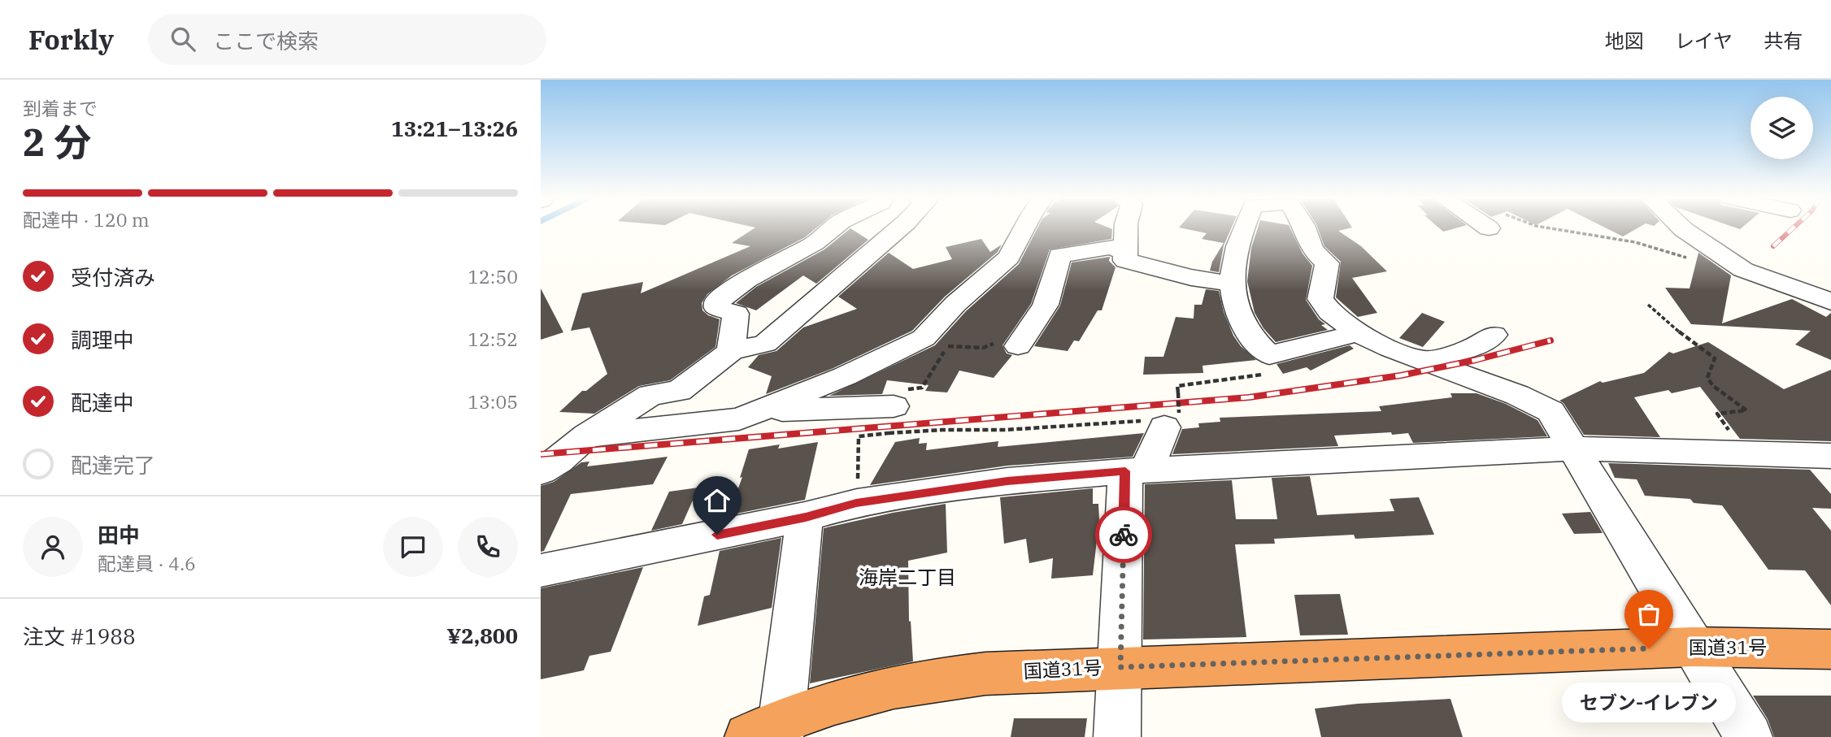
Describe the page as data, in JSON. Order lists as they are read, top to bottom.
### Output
{
  "streets": {
    "highway": ["国道31号"]
  },
  "districts": ["海岸二丁目"],
  "places": ["セブン-イレブン"],
  "page": {
    "header": "Forkly",
    "search": "ここで検索",
    "nav": ["地図", "レイヤ", "共有"],
    "heading": ["2 分", "到着まで", "13:21–13:26"],
    "panel": [
      "田中",
      "配達員 · 4.6",
      "注文 #1988",
      "¥2,800"
    ],
    "bar": "配達中 · 120 m",
    "list": [
      ["受付済み", "12:50"],
      ["調理中", "12:52"],
      ["配達中", "13:05"],
      "配達完了"
    ],
    "bubble": "セブン-イレブン"
  }
}
